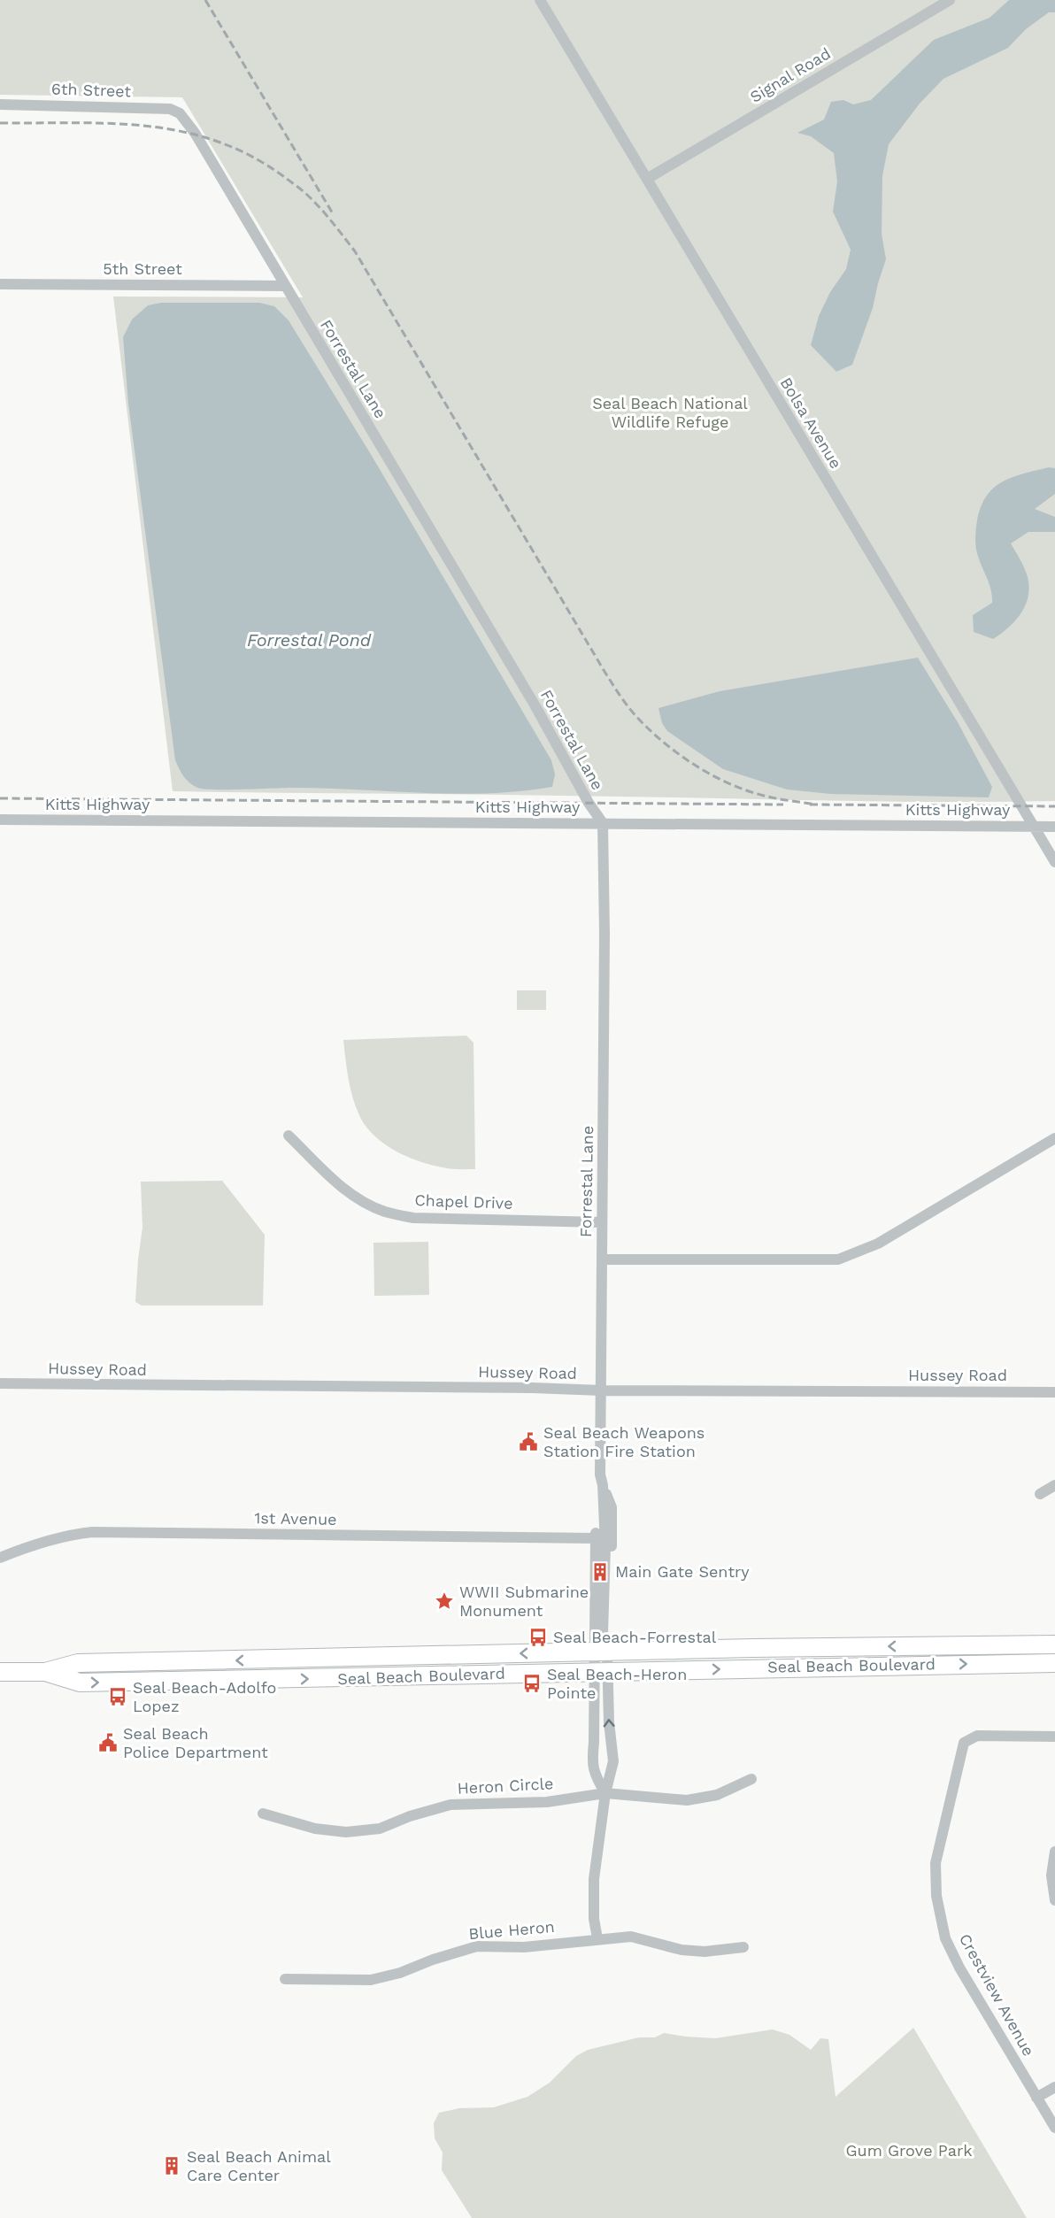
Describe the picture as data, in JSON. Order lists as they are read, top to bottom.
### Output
{
  "streets": {
    "main road": ["Seal Beach Boulevard"],
    "street": [
      "Signal Road",
      "6th Street",
      "5th Street",
      "Forrestal Lane",
      "Bolsa Avenue",
      "Kitts Highway",
      "Chapel Drive",
      "Hussey Road",
      "1st Avenue",
      "Heron Circle",
      "Blue Heron",
      "Crestview Avenue"
    ]
  },
  "crossings": [
    ["Signal Road", "Bolsa Avenue"],
    ["6th Street", "Forrestal Lane"],
    ["5th Street", "Forrestal Lane"],
    ["Forrestal Lane", "Kitts Highway"],
    ["Forrestal Lane", "Chapel Drive"],
    ["Forrestal Lane", "Hussey Road"],
    ["Forrestal Lane", "1st Avenue"],
    ["Forrestal Lane", "Seal Beach Boulevard"],
    ["Bolsa Avenue", "Kitts Highway"]
  ],
  "water": ["Forrestal Pond"],
  "parks": ["Seal Beach National Wildlife Refuge", "Gum Grove Park"],
  "places": {
    "public building": ["Seal Beach Weapons Station Fire Station", "Seal Beach Police Department"],
    "building": ["Main Gate Sentry", "Seal Beach Animal Care Center"],
    "place": ["WWII Submarine Monument"],
    "bus stop": ["Seal Beach-Forrestal", "Seal Beach-Heron Pointe", "Seal Beach-Adolfo Lopez"]
  }
}
